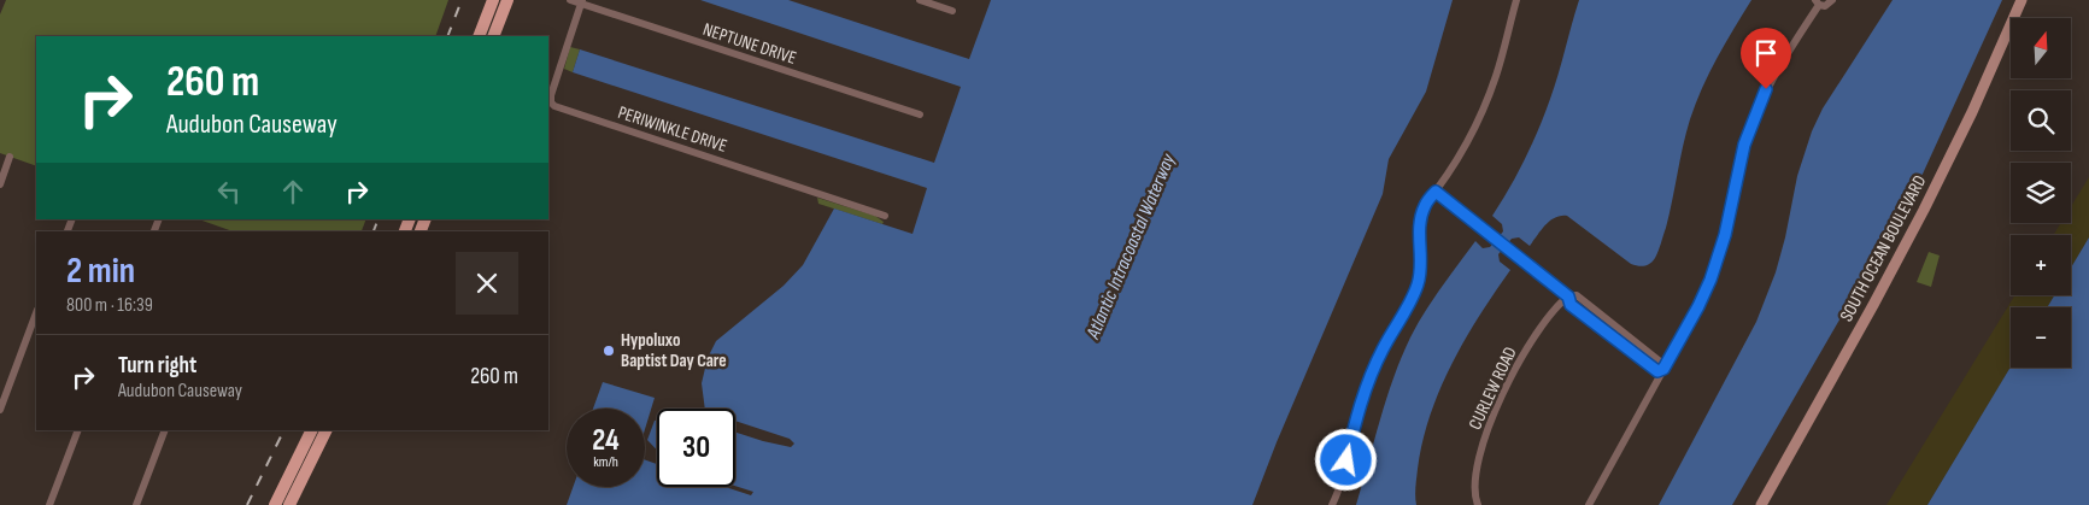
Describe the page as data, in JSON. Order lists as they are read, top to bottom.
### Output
{
  "streets": {
    "main road": ["SOUTH OCEAN BOULEVARD"],
    "street": ["NEPTUNE DRIVE", "PERIWINKLE DRIVE", "CURLEW ROAD"]
  },
  "crossings": [
    ["NEPTUNE DRIVE", "PERIWINKLE DRIVE"]
  ],
  "water": ["Atlantic Intracoastal Waterway"],
  "places": ["Hypoluxo Baptist Day Care"],
  "north": "top",
  "page": {
    "map_buttons": ["+", "−"],
    "turn": ["260 m", "Audubon Causeway"],
    "heading": ["2 min", "800 m · 16:39"],
    "list": [
      {
        "name": "Turn right",
        "note": "Audubon Causeway",
        "value": "260 m"
      }
    ],
    "speed": "24 km/h",
    "limit": "30"
  }
}
